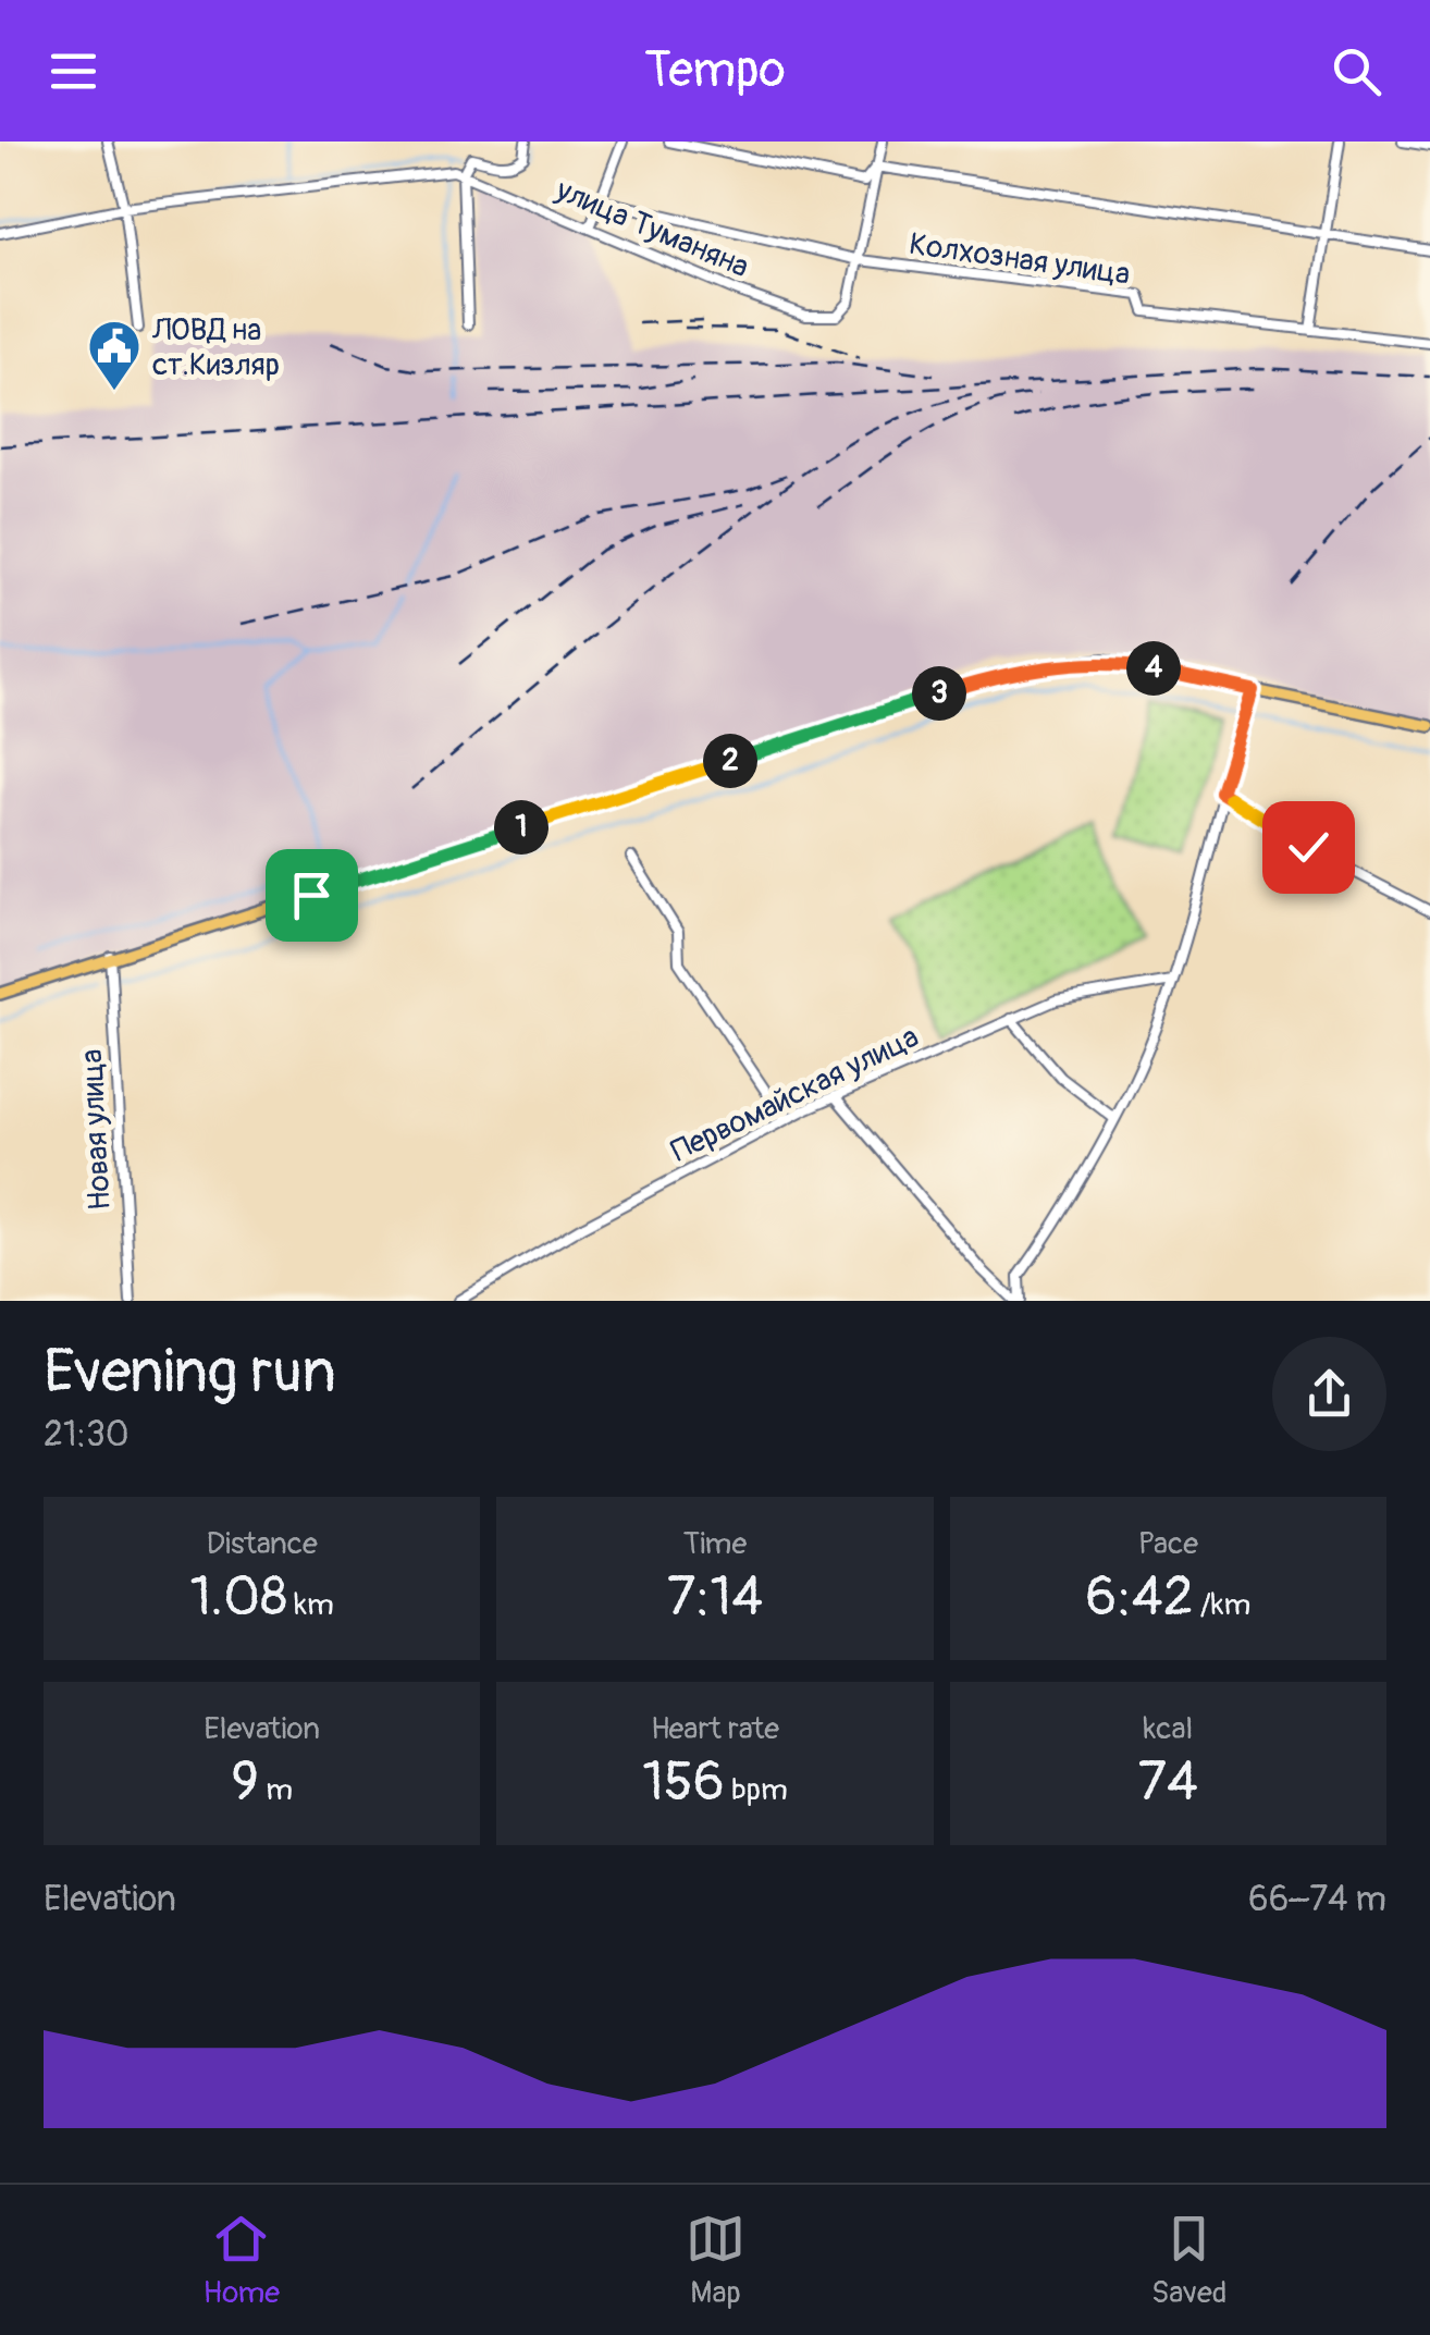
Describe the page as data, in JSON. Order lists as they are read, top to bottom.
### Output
{
  "streets": {
    "street": [
      "улица Туманяна",
      "Колхозная улица",
      "Первомайская улица",
      "Новая улица"
    ]
  },
  "crossings": [
    ["улица Туманяна", "Колхозная улица"]
  ],
  "places": {
    "public building": ["ЛОВД на ст.Кизляр"]
  },
  "page": {
    "header": "Tempo",
    "pins": [
      "4",
      "3",
      "2",
      "1"
    ],
    "heading": ["Evening run", "21:30"],
    "stats": [
      ["Distance", "1.08 km"],
      ["Time", "7:14"],
      ["Pace", "6:42 /km"],
      ["Elevation", "9 m"],
      ["Heart rate", "156 bpm"],
      ["kcal", "74"]
    ],
    "chart": ["Elevation", "66–74 m"],
    "tabs": ["Home", "Map", "Saved"]
  }
}
